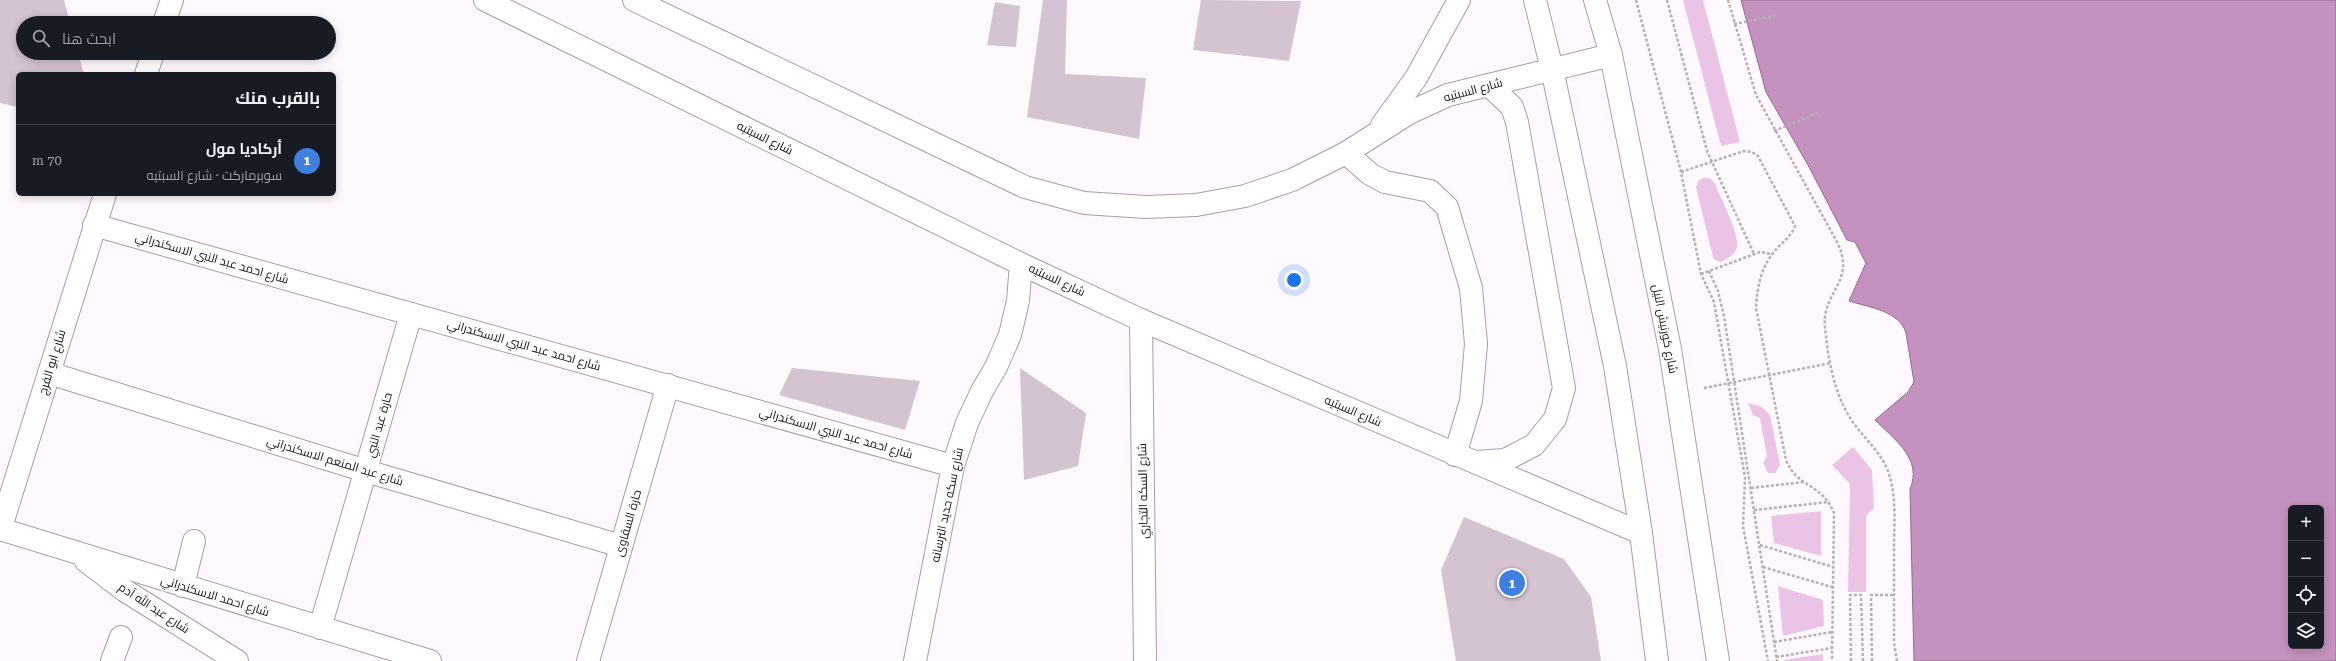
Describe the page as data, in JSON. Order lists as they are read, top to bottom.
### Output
{
  "streets": {
    "main road": [
      "شارع السبتيه",
      "شارع احمد عبد النبي الاسكندراني",
      "شارع كورنيش النيل",
      "شارع ابو الفرج",
      "حارة عبد النبي",
      "شارع عبد المنعم الاسكندراني",
      "شارع السكه التجاري",
      "شارع سكه حديد الترسانه",
      "حارة السقاوى",
      "شارع احمد الاسكندراني",
      "شارع عبد الله آدم"
    ]
  },
  "crossings": [
    ["شارع السبتيه", "شارع كورنيش النيل"],
    ["شارع السبتيه", "شارع السكه التجاري"],
    ["شارع السبتيه", "شارع سكه حديد الترسانه"],
    ["شارع احمد عبد النبي الاسكندراني", "شارع ابو الفرج"],
    ["شارع احمد عبد النبي الاسكندراني", "حارة عبد النبي"],
    ["شارع احمد عبد النبي الاسكندراني", "شارع سكه حديد الترسانه"],
    ["شارع احمد عبد النبي الاسكندراني", "حارة السقاوى"],
    ["شارع ابو الفرج", "شارع عبد المنعم الاسكندراني"],
    ["شارع ابو الفرج", "شارع احمد الاسكندراني"],
    ["حارة عبد النبي", "شارع عبد المنعم الاسكندراني"],
    ["حارة عبد النبي", "شارع احمد الاسكندراني"],
    ["شارع عبد المنعم الاسكندراني", "حارة السقاوى"],
    ["شارع احمد الاسكندراني", "شارع عبد الله آدم"]
  ],
  "page": {
    "search": "ابحث هنا",
    "heading": "بالقرب منك",
    "list": [
      {
        "mark": "1",
        "name": "أركاديا مول",
        "note": "سوبرماركت · شارع السبتيه",
        "value": "70 m"
      }
    ],
    "map_buttons": ["+", "−"],
    "pins": "1"
  }
}
